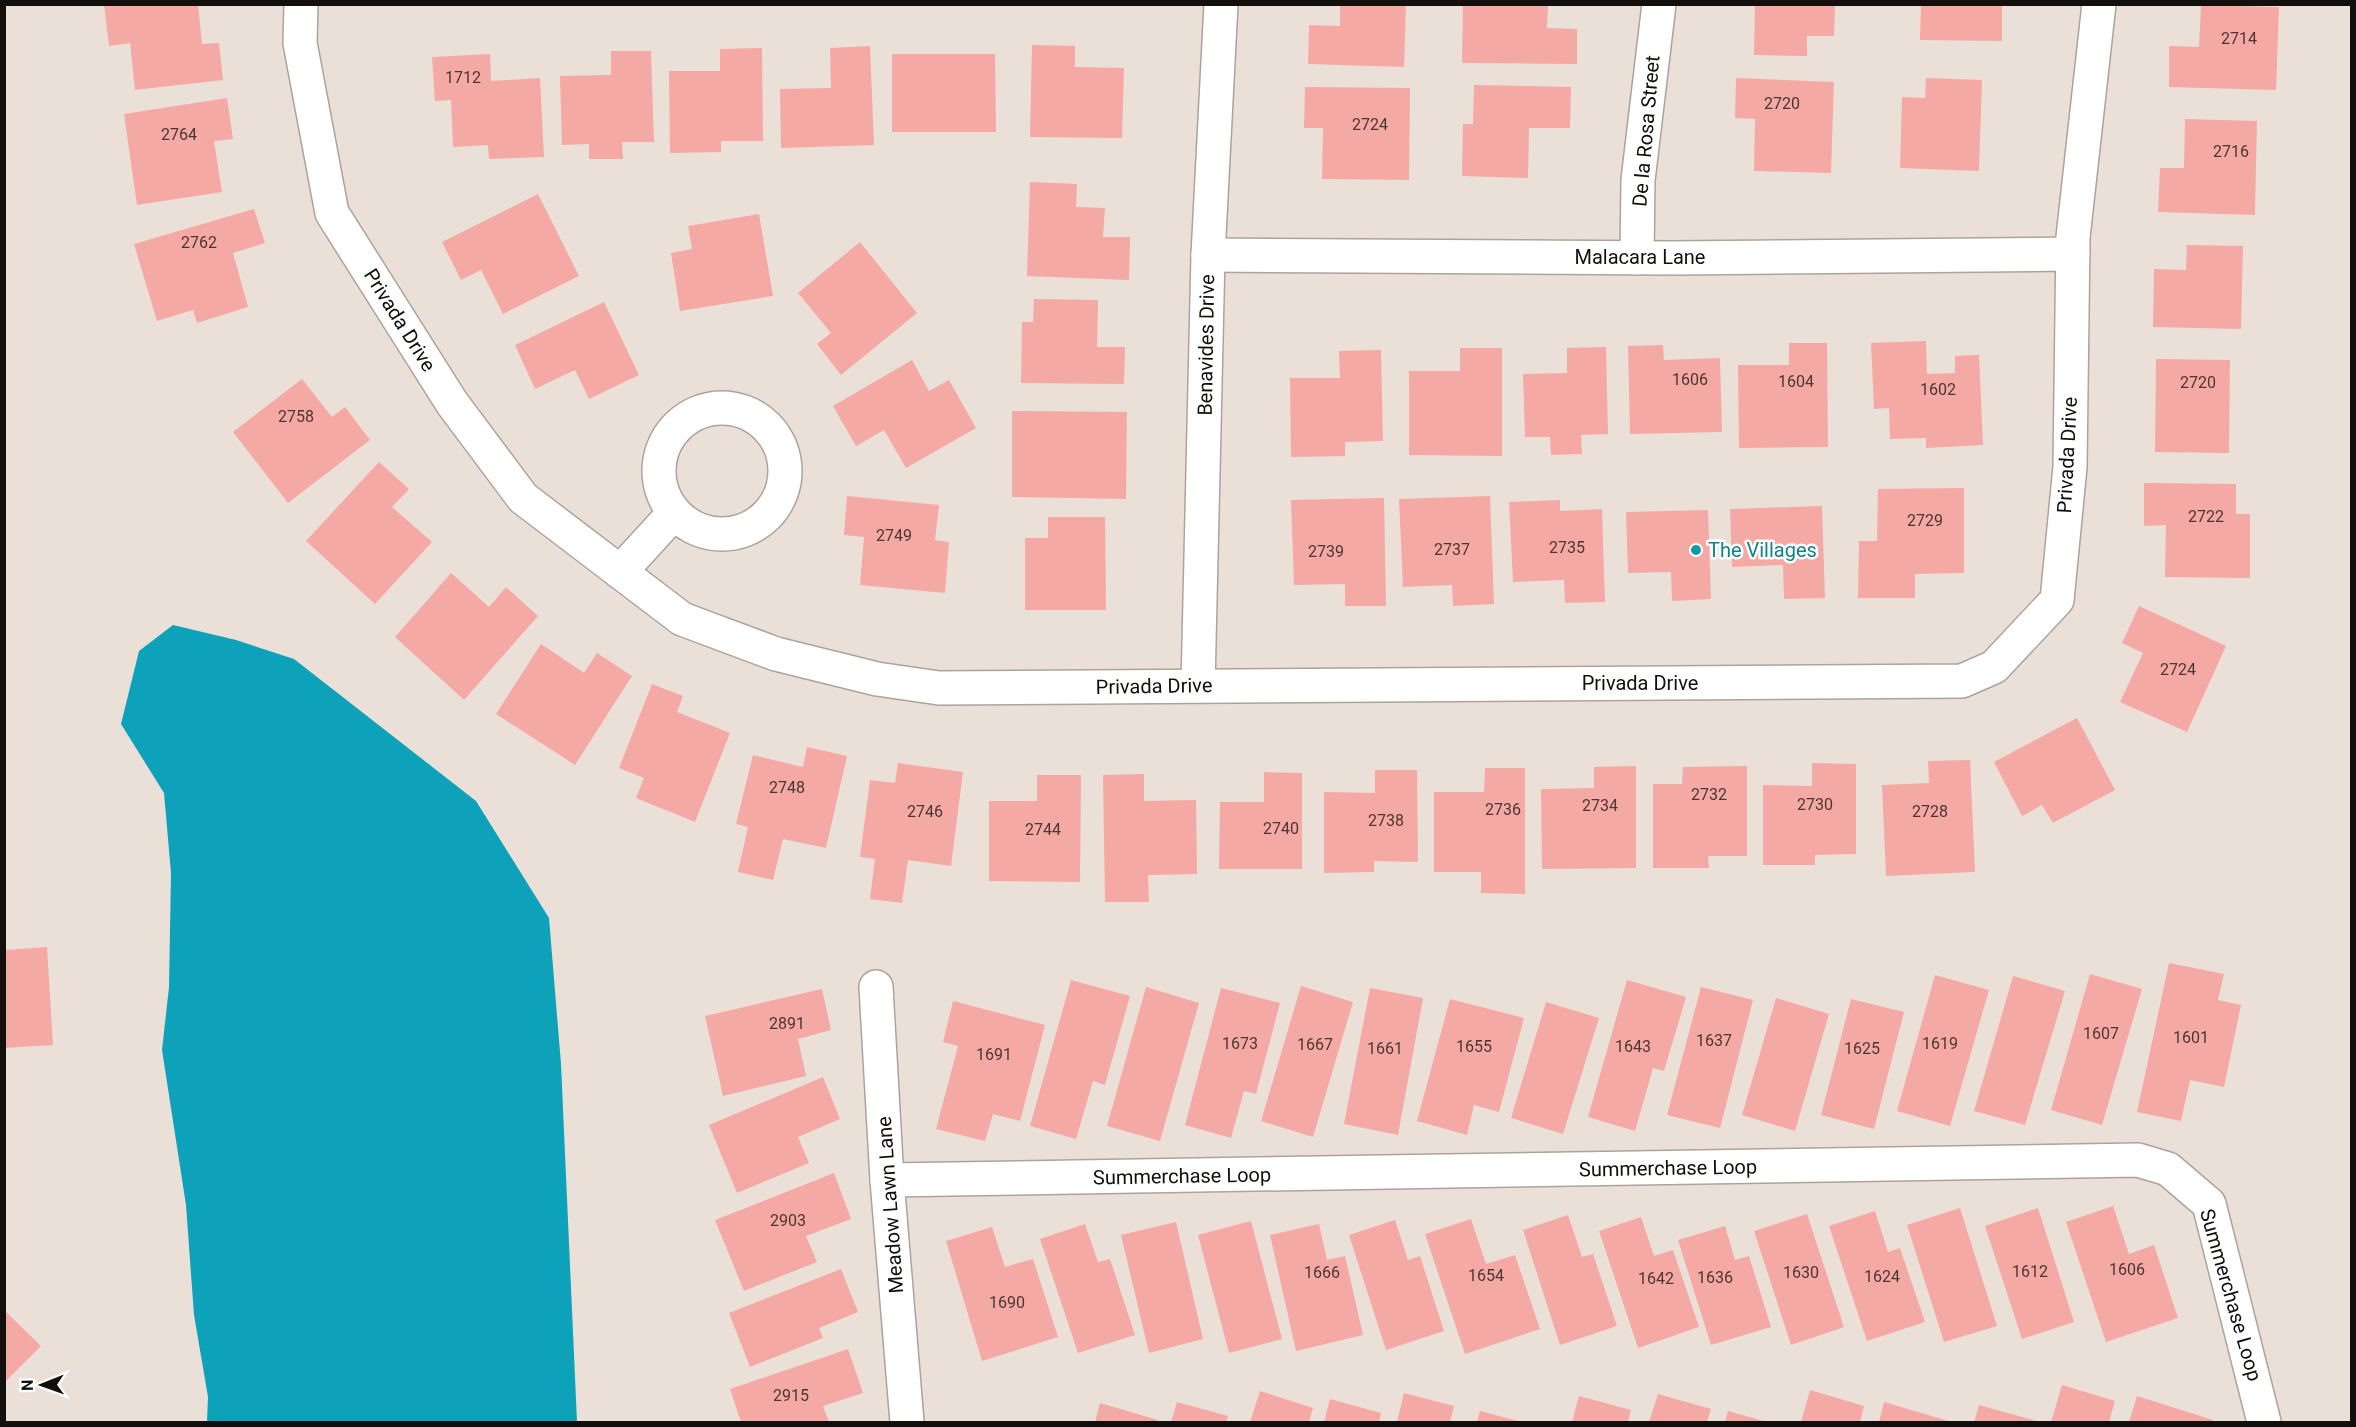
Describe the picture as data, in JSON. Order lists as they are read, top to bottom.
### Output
{
  "streets": {
    "street": [
      "De la Rosa Street",
      "Malacara Lane",
      "Privada Drive",
      "Benavides Drive",
      "Summerchase Loop",
      "Meadow Lawn Lane"
    ]
  },
  "crossings": [
    ["De la Rosa Street", "Malacara Lane"],
    ["Malacara Lane", "Privada Drive"],
    ["Malacara Lane", "Benavides Drive"],
    ["Privada Drive", "Benavides Drive"],
    ["Summerchase Loop", "Meadow Lawn Lane"]
  ],
  "places": ["The Villages"],
  "house_numbers": [
    "2714",
    "1712",
    "2720",
    "2724",
    "2764",
    "2716",
    "2762",
    "1606",
    "1604",
    "2720",
    "1602",
    "2758",
    "2722",
    "2729",
    "2749",
    "2735",
    "2737",
    "2739",
    "2724",
    "2748",
    "2732",
    "2730",
    "2734",
    "2736",
    "2746",
    "2728",
    "2738",
    "2740",
    "2744",
    "2891",
    "1607",
    "1601",
    "1637",
    "1673",
    "1619",
    "1667",
    "1655",
    "1643",
    "1661",
    "1625",
    "1691",
    "2903",
    "1606",
    "1612",
    "1666",
    "1630",
    "1654",
    "1624",
    "1636",
    "1642",
    "1690",
    "2915"
  ],
  "north": "left"
}
